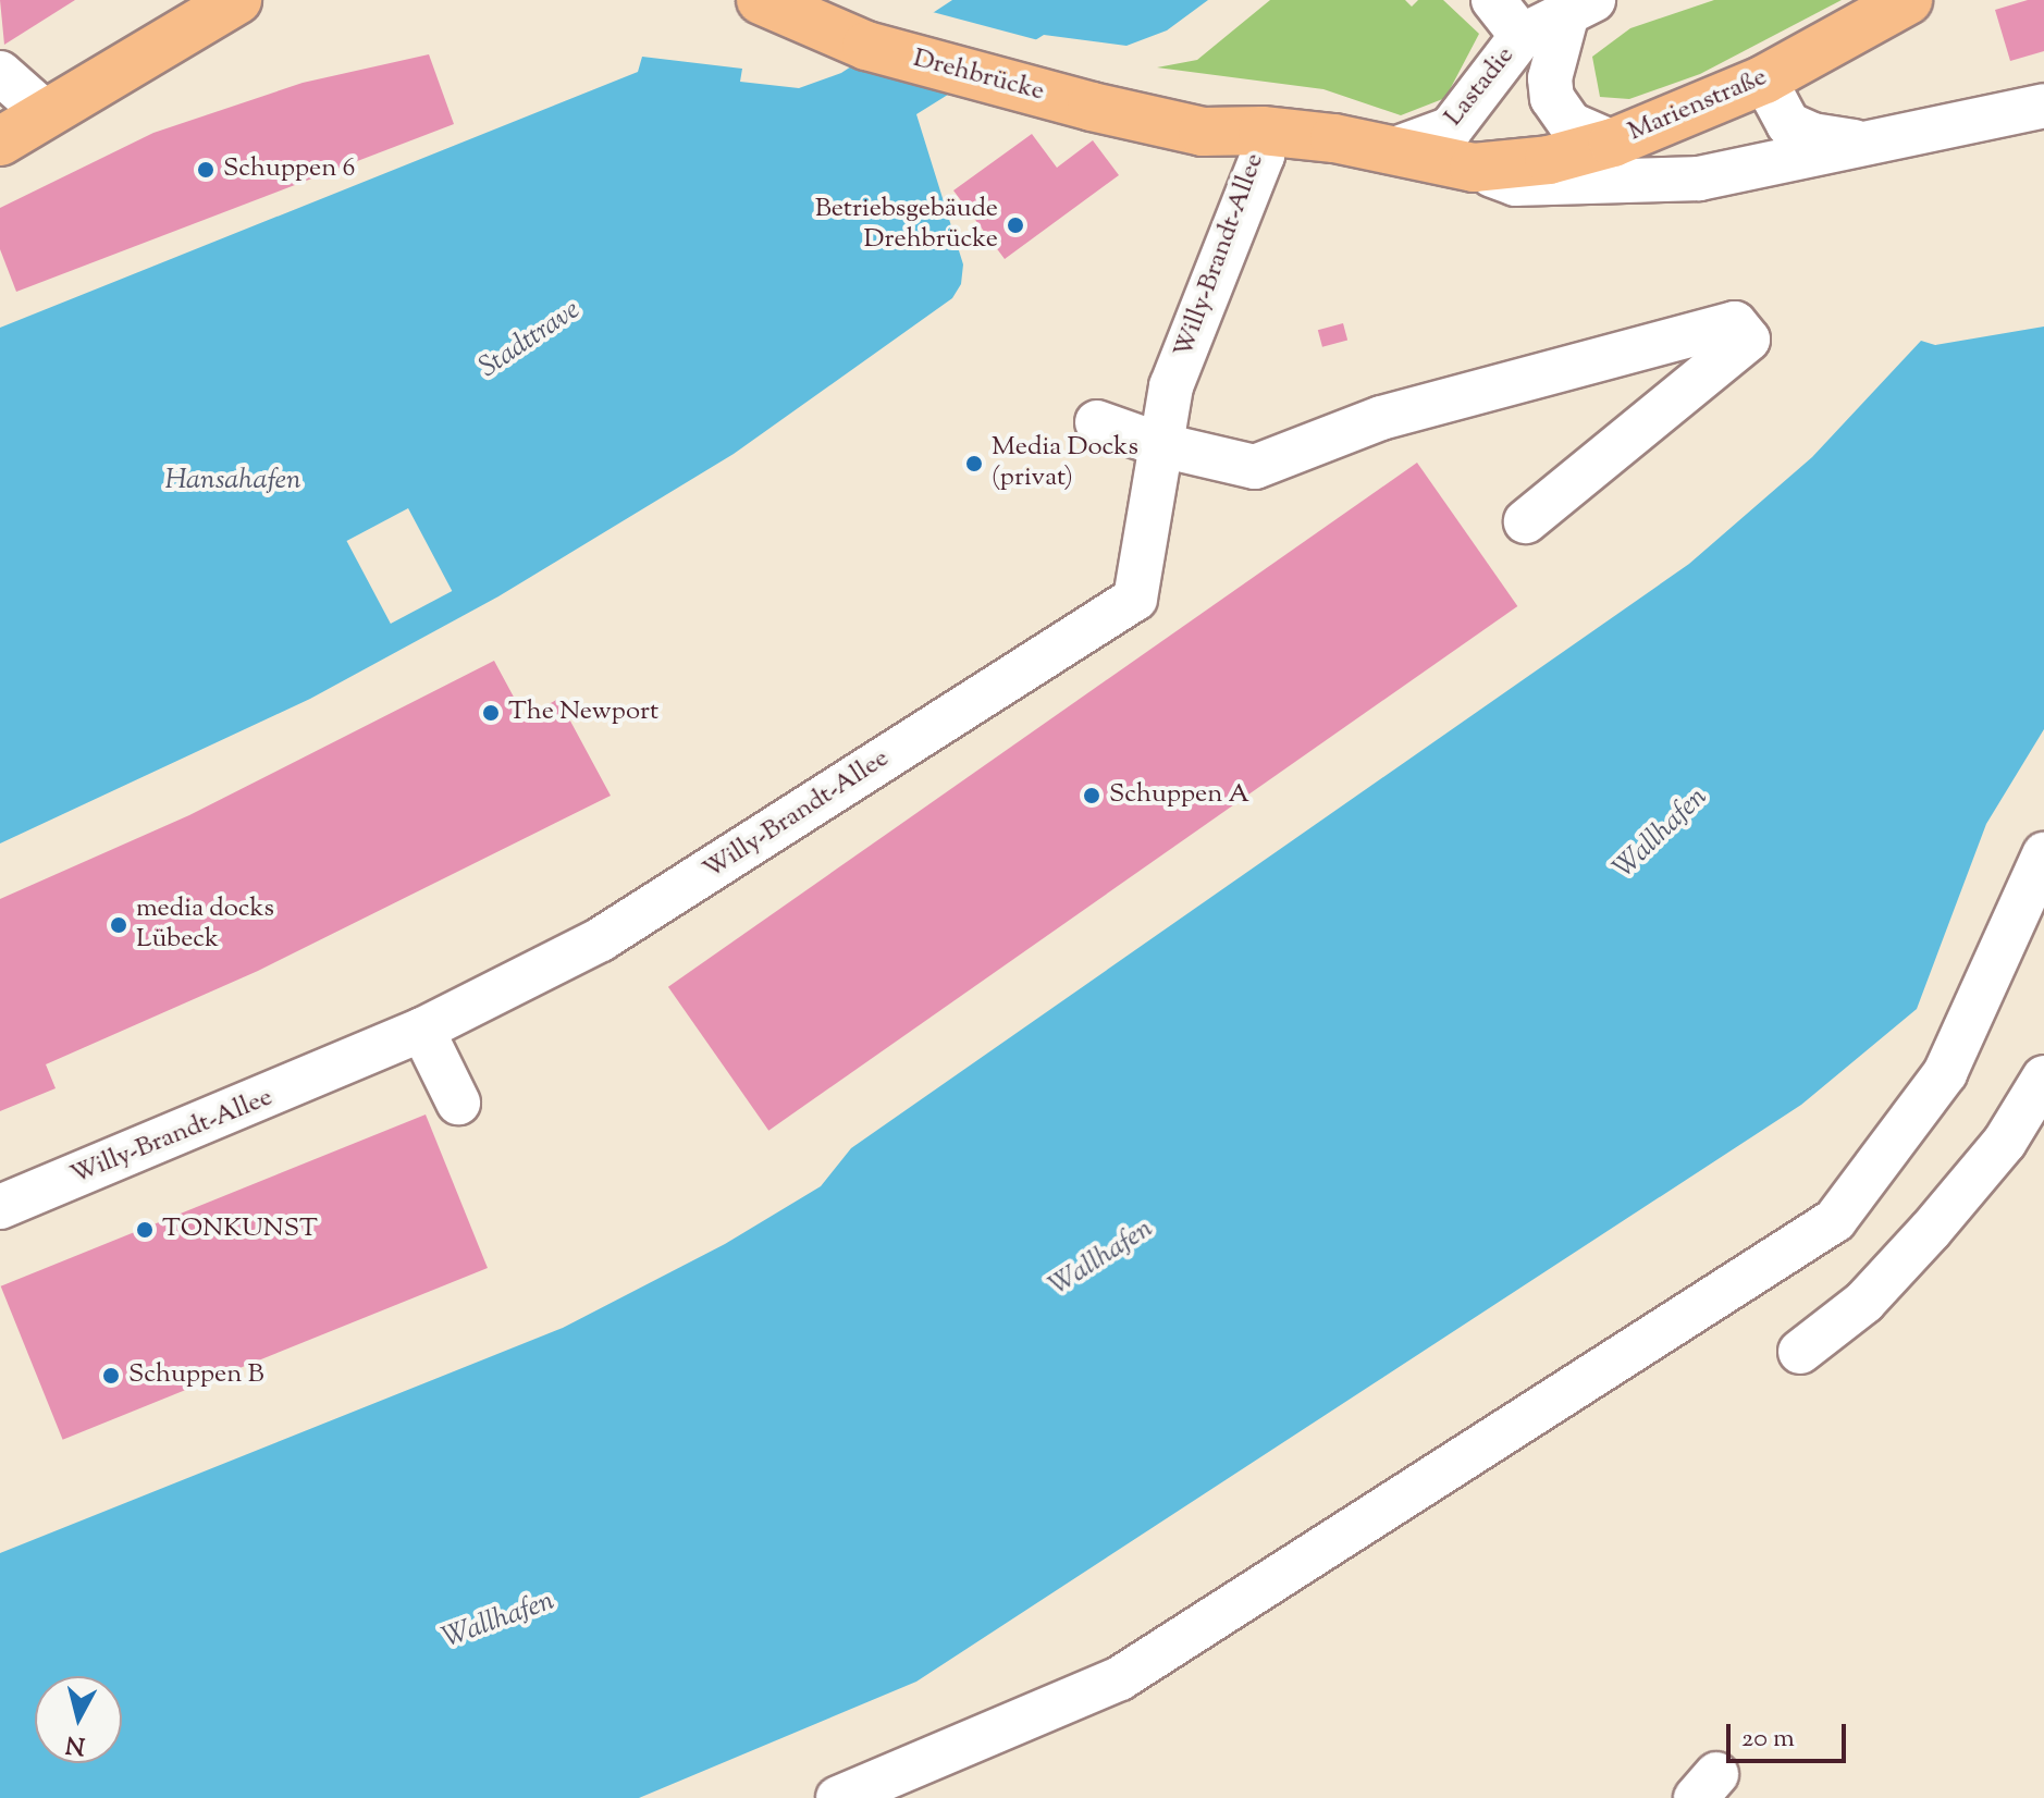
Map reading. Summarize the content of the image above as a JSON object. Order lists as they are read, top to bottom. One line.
{"streets":{"main road":["Drehbrücke","Marienstraße","Willy-Brandt-Allee"],"street":["Lastadie"]},"crossings":[["Drehbrücke","Willy-Brandt-Allee"],["Lastadie","Marienstraße"],["Lastadie","Willy-Brandt-Allee"],["Marienstraße","Willy-Brandt-Allee"]],"water":["Stadttrave","Hansahafen","Wallhafen"],"places":["Schuppen 6","Betriebsgebäude Drehbrücke","Media Docks (privat)","The Newport","Schuppen A","media docks Lübeck","TONKUNST","Schuppen B"],"scale_bar":"20 m","north":"bottom"}
